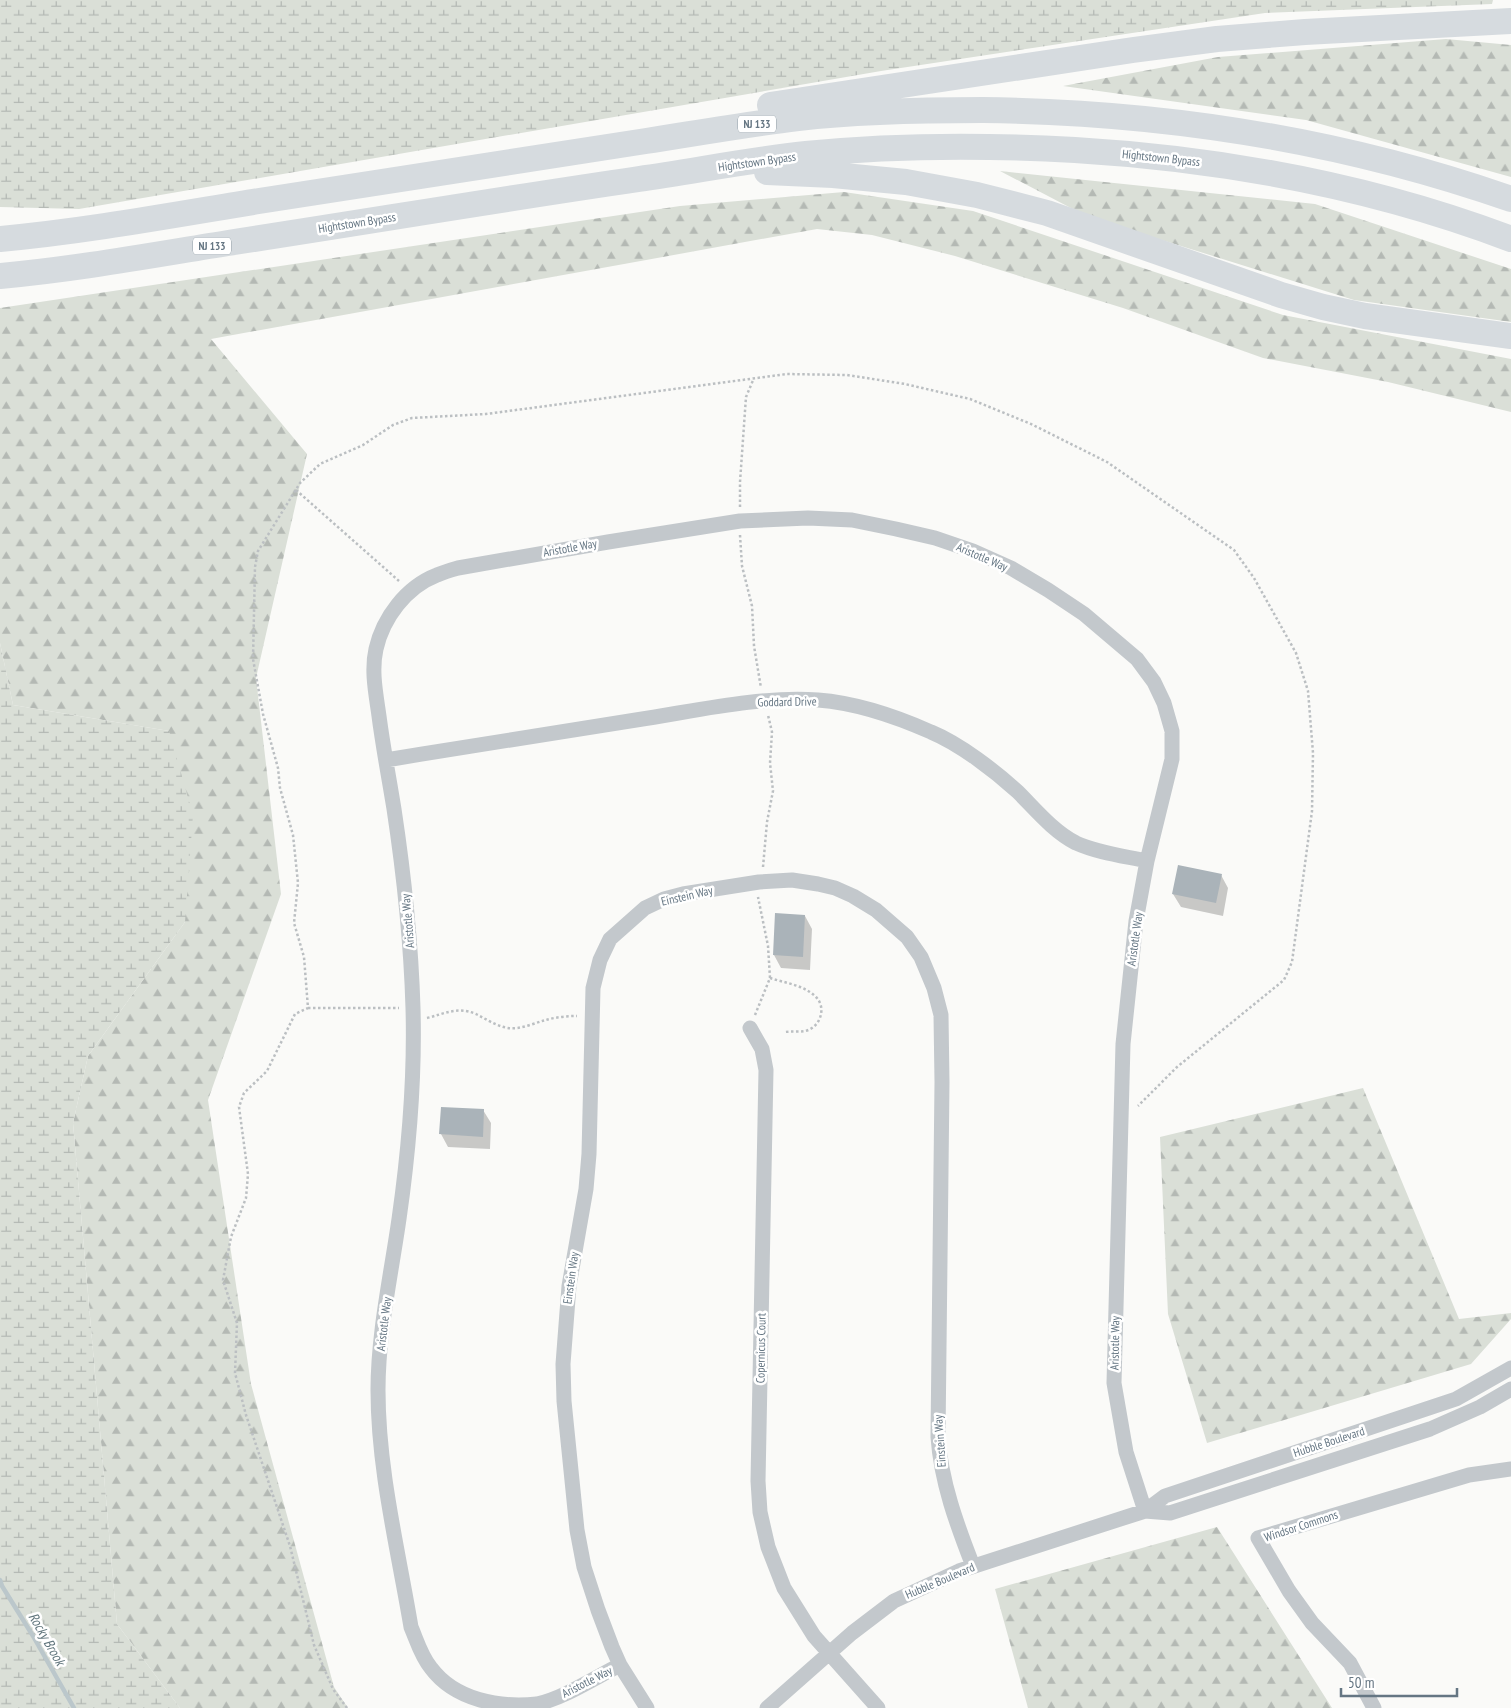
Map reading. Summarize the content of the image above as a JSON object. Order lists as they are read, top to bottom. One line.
{"streets":{"highway":["NJ 133","Hightstown Bypass"],"street":["Aristotle Way","Goddard Drive","Einstein Way","Copernicus Court","Hubble Boulevard","Windsor Commons"]},"crossings":[["Aristotle Way","Goddard Drive"],["Aristotle Way","Einstein Way"],["Aristotle Way","Hubble Boulevard"],["Einstein Way","Hubble Boulevard"],["Copernicus Court","Hubble Boulevard"]],"water":["Rocky Brook"],"scale_bar":"50 m"}
